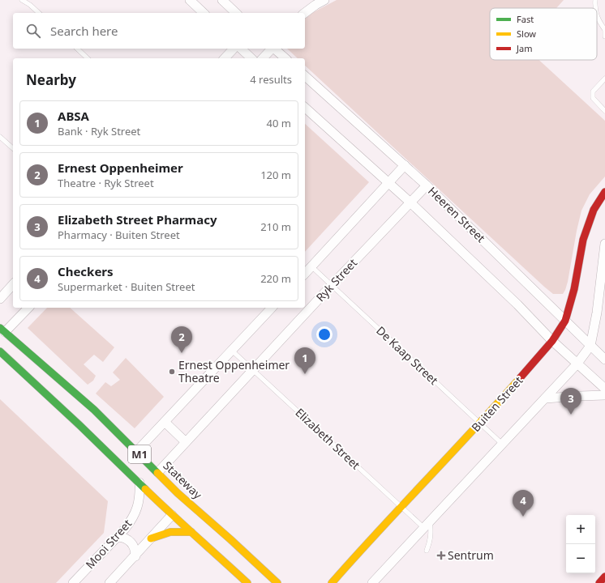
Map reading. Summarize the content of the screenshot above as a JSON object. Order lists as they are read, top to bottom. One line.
{"streets":{"main road":["Buiten Street","M1","Stateway"],"street":["Heeren Street","Ryk Street","Mooi Street"],"lane":["De Kaap Street","Elizabeth Street"]},"crossings":[["Heeren Street","Ryk Street"],["Heeren Street","Buiten Street"],["Ryk Street","De Kaap Street"],["Ryk Street","Elizabeth Street"],["Ryk Street","Stateway"],["De Kaap Street","Buiten Street"],["Buiten Street","Elizabeth Street"],["M1","Mooi Street"]],"places":{"other":["Ernest Oppenheimer Theatre"],"health":["Sentrum"]},"legend":["Fast","Slow","Jam"],"page":{"search":"Search here","heading":["Nearby","4 results"],"list":[{"mark":"1","name":"ABSA","note":"Bank · Ryk Street","value":"40 m"},{"mark":"2","name":"Ernest Oppenheimer","note":"Theatre · Ryk Street","value":"120 m"},{"mark":"3","name":"Elizabeth Street Pharmacy","note":"Pharmacy · Buiten Street","value":"210 m"},{"mark":"4","name":"Checkers","note":"Supermarket · Buiten Street","value":"220 m"}],"pins":["2","1","3","4"],"map_buttons":["+","−"]}}
